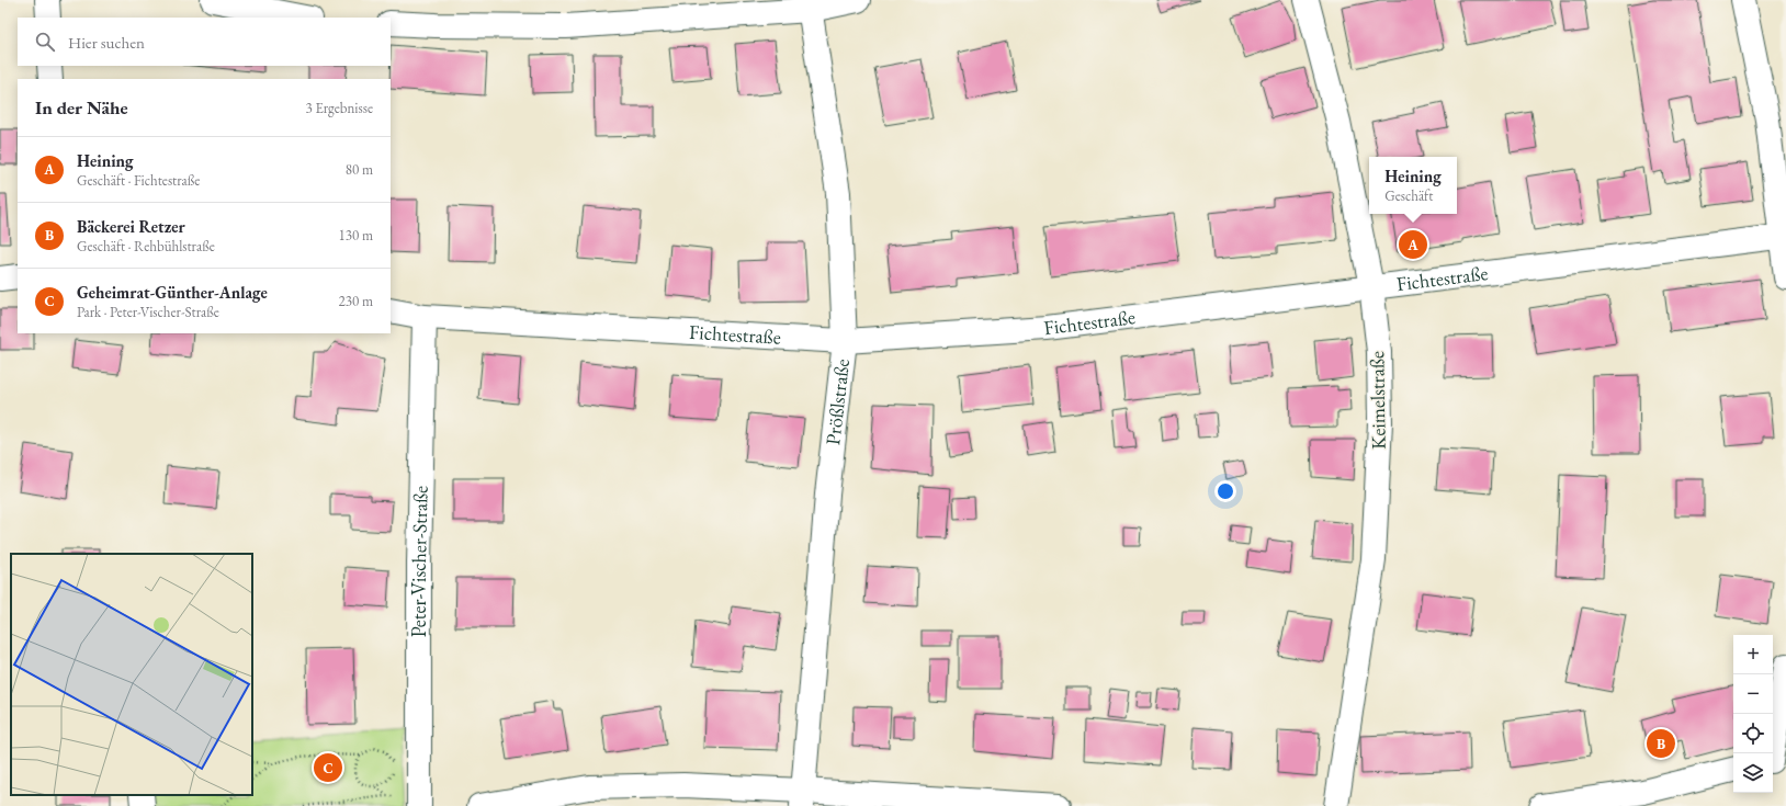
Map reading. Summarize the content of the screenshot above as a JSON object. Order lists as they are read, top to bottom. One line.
{"streets":{"street":["Fichtestraße","Keimelstraße","Prößlstraße","Peter-Vischer-Straße"]},"crossings":[["Fichtestraße","Keimelstraße"],["Fichtestraße","Prößlstraße"],["Fichtestraße","Peter-Vischer-Straße"]],"page":{"search":"Hier suchen","heading":["In der Nähe","3 Ergebnisse"],"list":[{"mark":"A","name":"Heining","note":"Geschäft · Fichtestraße","value":"80 m"},{"mark":"B","name":"Bäckerei Retzer","note":"Geschäft · Rehbühlstraße","value":"130 m"},{"mark":"C","name":"Geheimrat-Günther-Anlage","note":"Park · Peter-Vischer-Straße","value":"230 m"}],"popup":["Heining","Geschäft"],"pins":["A","B","C"],"map_buttons":["+","−"]}}
